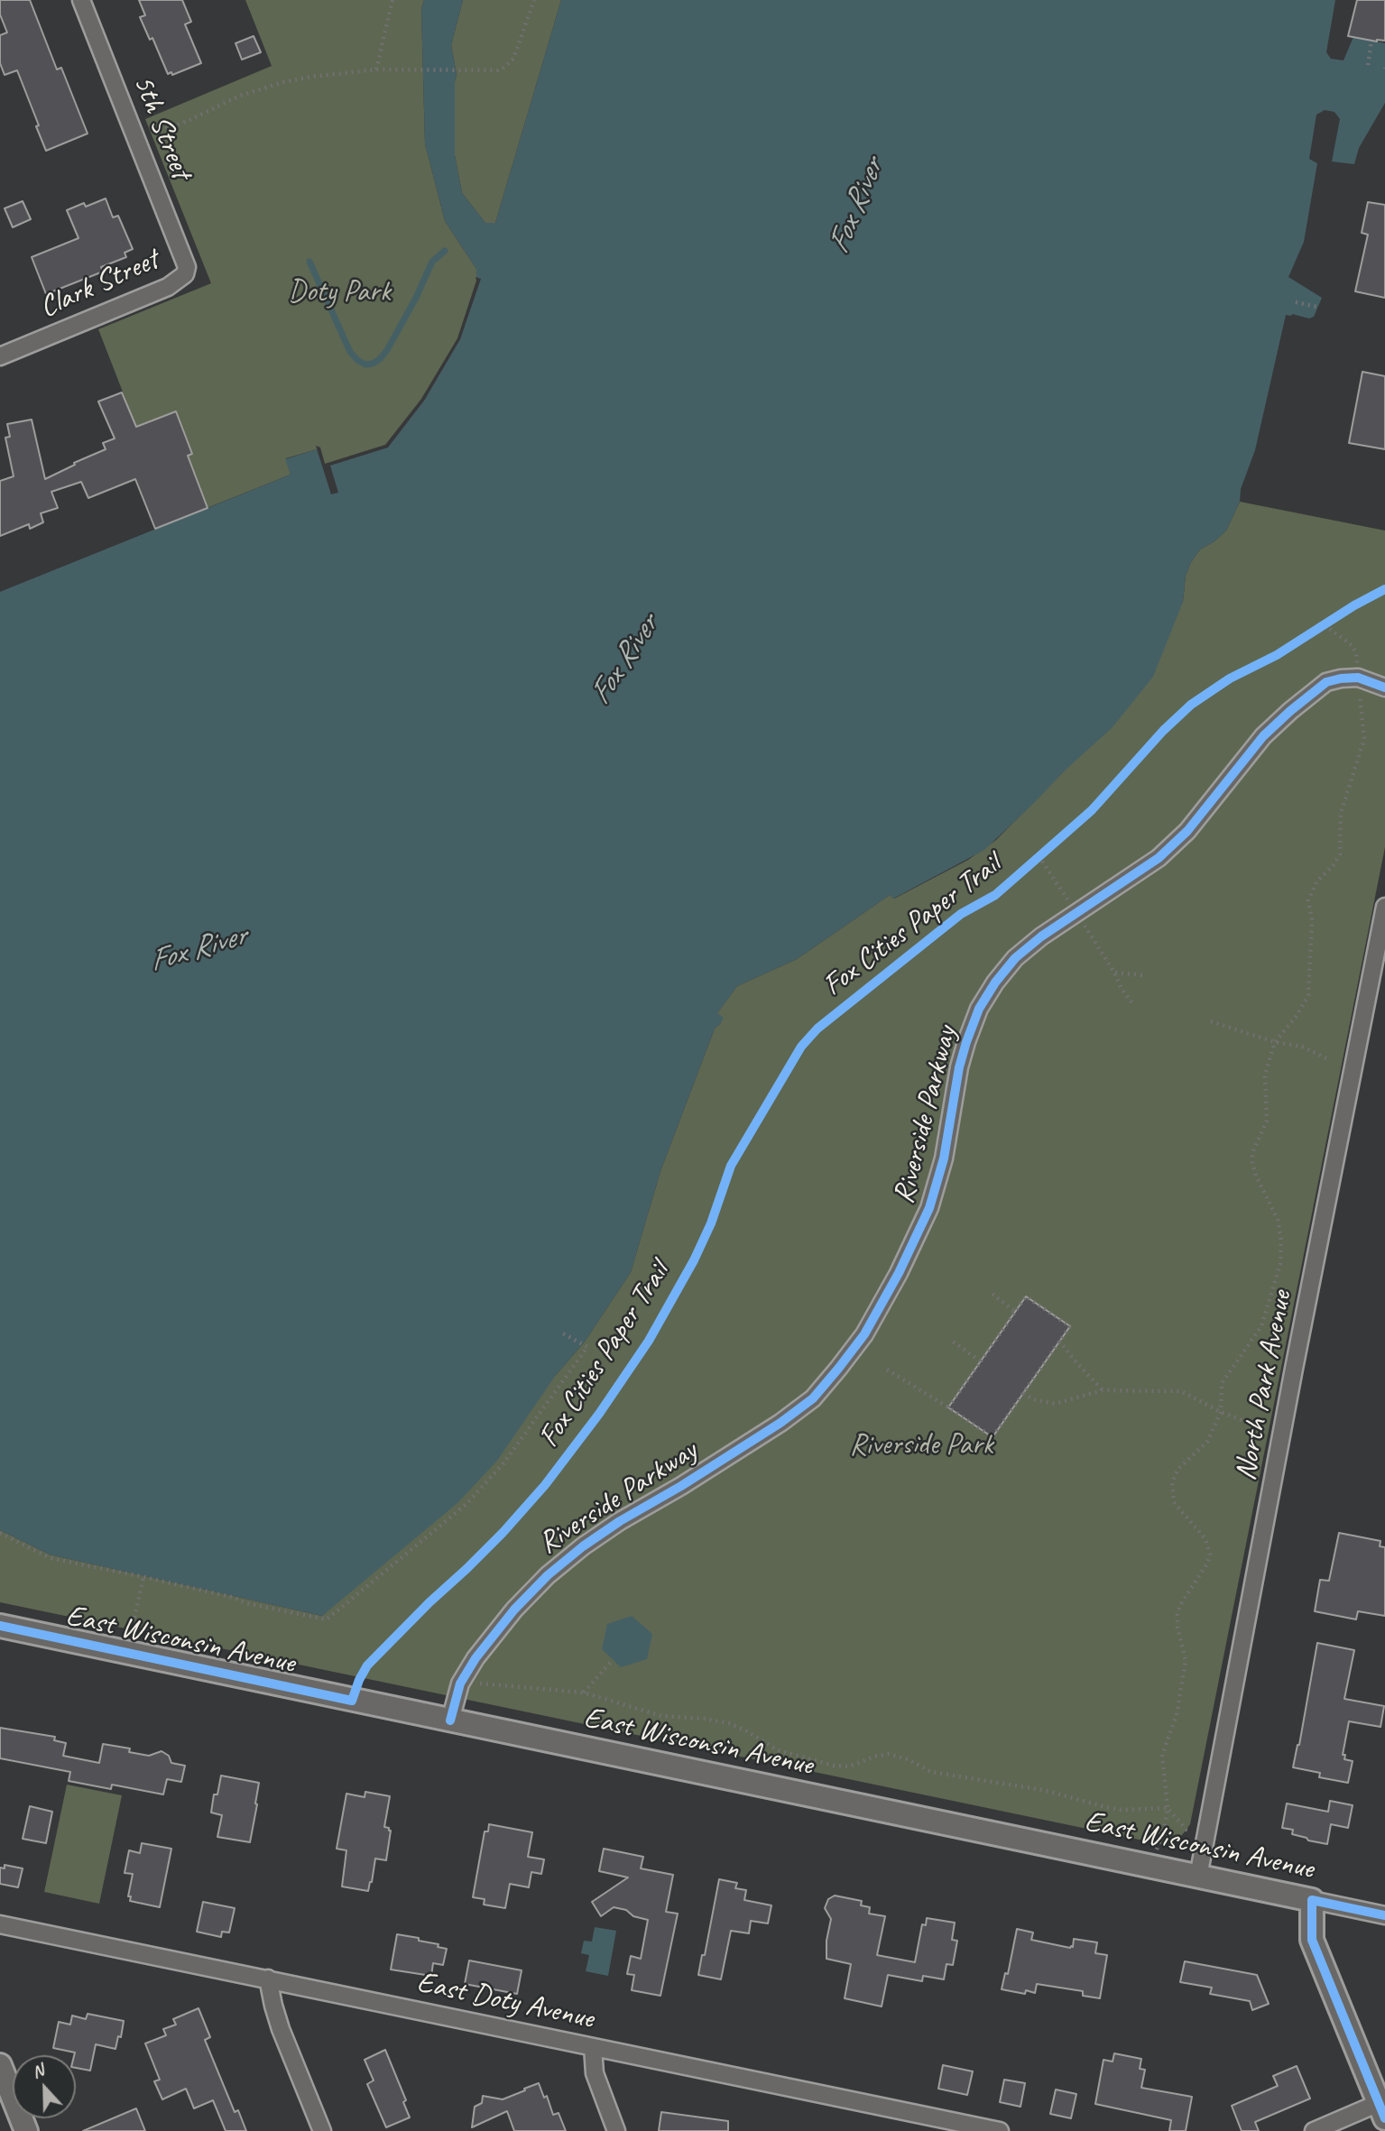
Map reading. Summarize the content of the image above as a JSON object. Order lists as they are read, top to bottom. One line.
{"streets":{"main road":["East Wisconsin Avenue"],"street":["5th Street","Clark Street","Riverside Parkway","North Park Avenue","East Doty Avenue"],"cycle path":["Fox Cities Paper Trail"]},"crossings":[["5th Street","Clark Street"],["Riverside Parkway","East Wisconsin Avenue"],["North Park Avenue","East Wisconsin Avenue"]],"water":["Fox River"],"parks":["Doty Park","Riverside Park"],"north":"top"}
